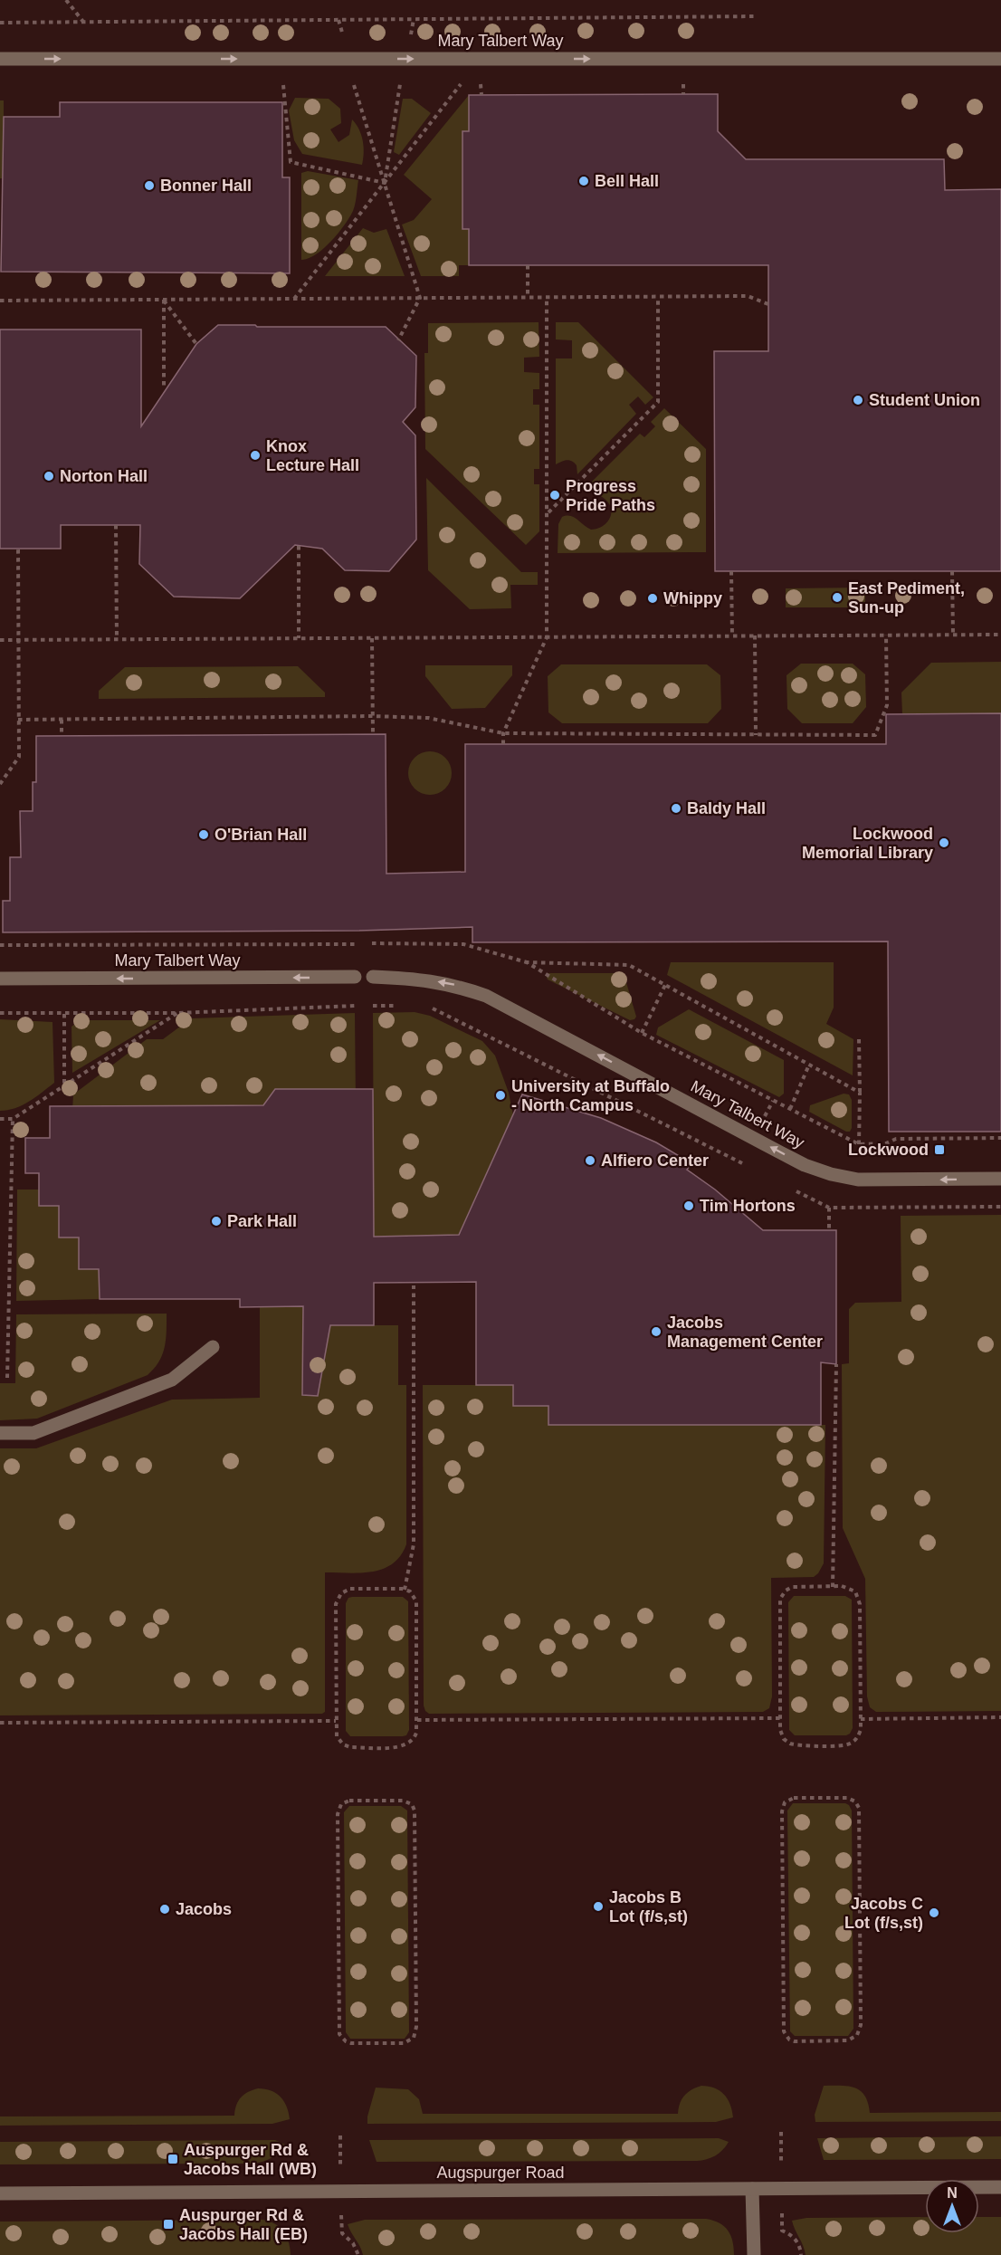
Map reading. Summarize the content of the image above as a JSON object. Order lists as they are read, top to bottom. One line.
{"streets":{"street":["Mary Talbert Way","Augspurger Road"]},"places":{"other":["Bell Hall","Bonner Hall","Student Union","Knox Lecture Hall","Norton Hall","Progress Pride Paths","East Pediment, Sun-up","Whippy","Baldy Hall","O'Brian Hall","Lockwood Memorial Library","University at Buffalo - North Campus","Alfiero Center","Tim Hortons","Park Hall","Jacobs Management Center","Jacobs B Lot (f/s,st)","Jacobs","Jacobs C Lot (f/s,st)"],"transit":["Lockwood","Auspurger Rd & Jacobs Hall (WB)","Auspurger Rd & Jacobs Hall (EB)"]},"north":"top"}
